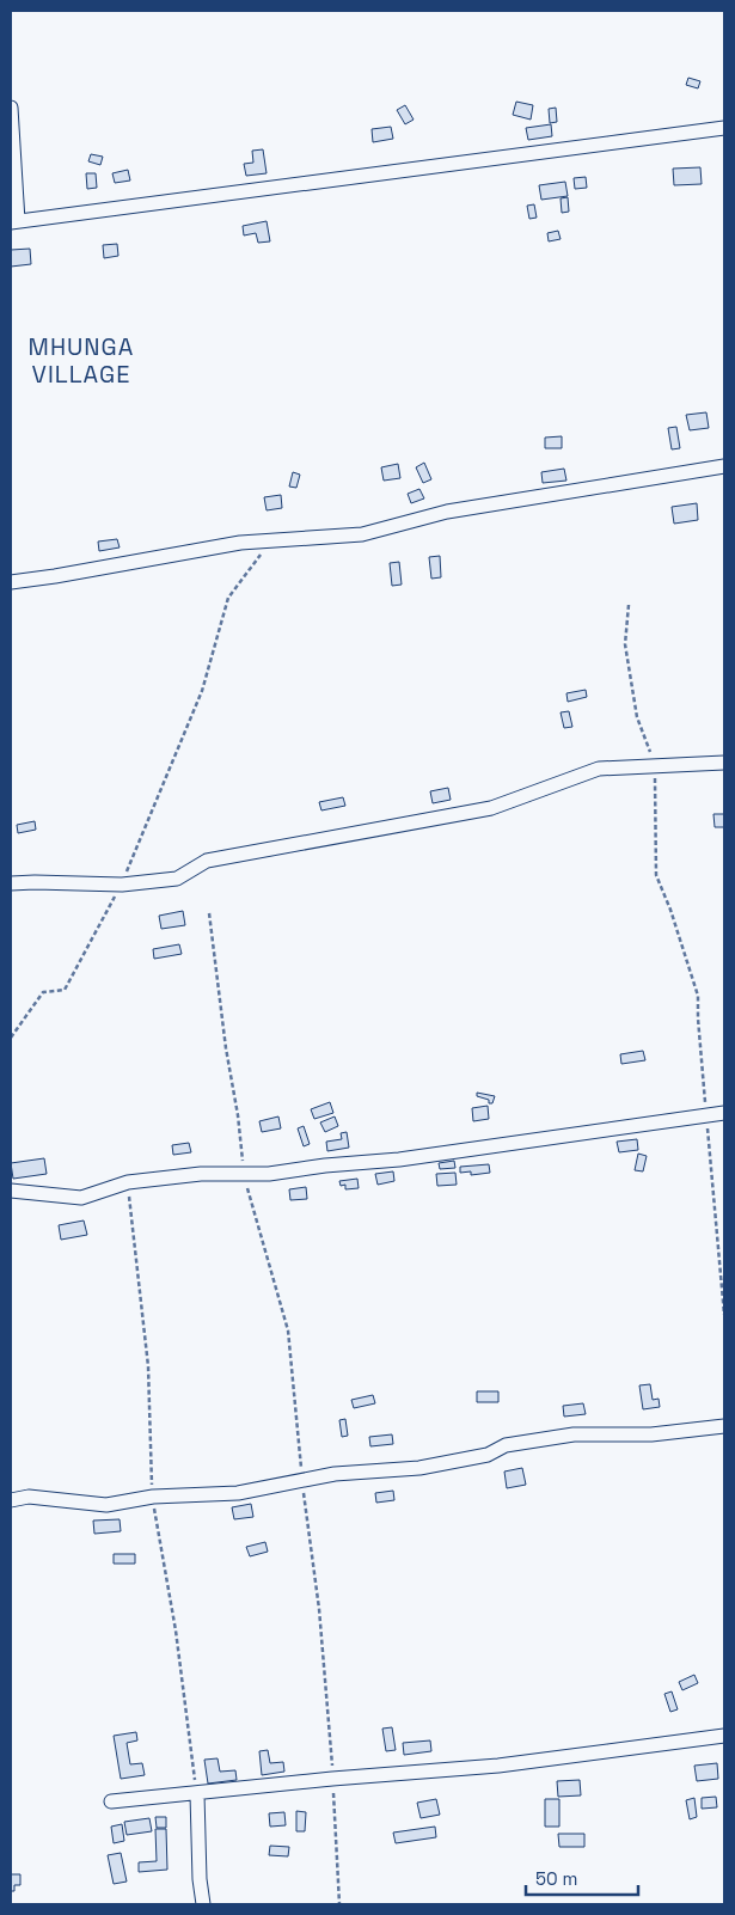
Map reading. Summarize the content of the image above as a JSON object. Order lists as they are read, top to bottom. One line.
{"districts":["MHUNGA VILLAGE"],"scale_bar":"50 m"}
